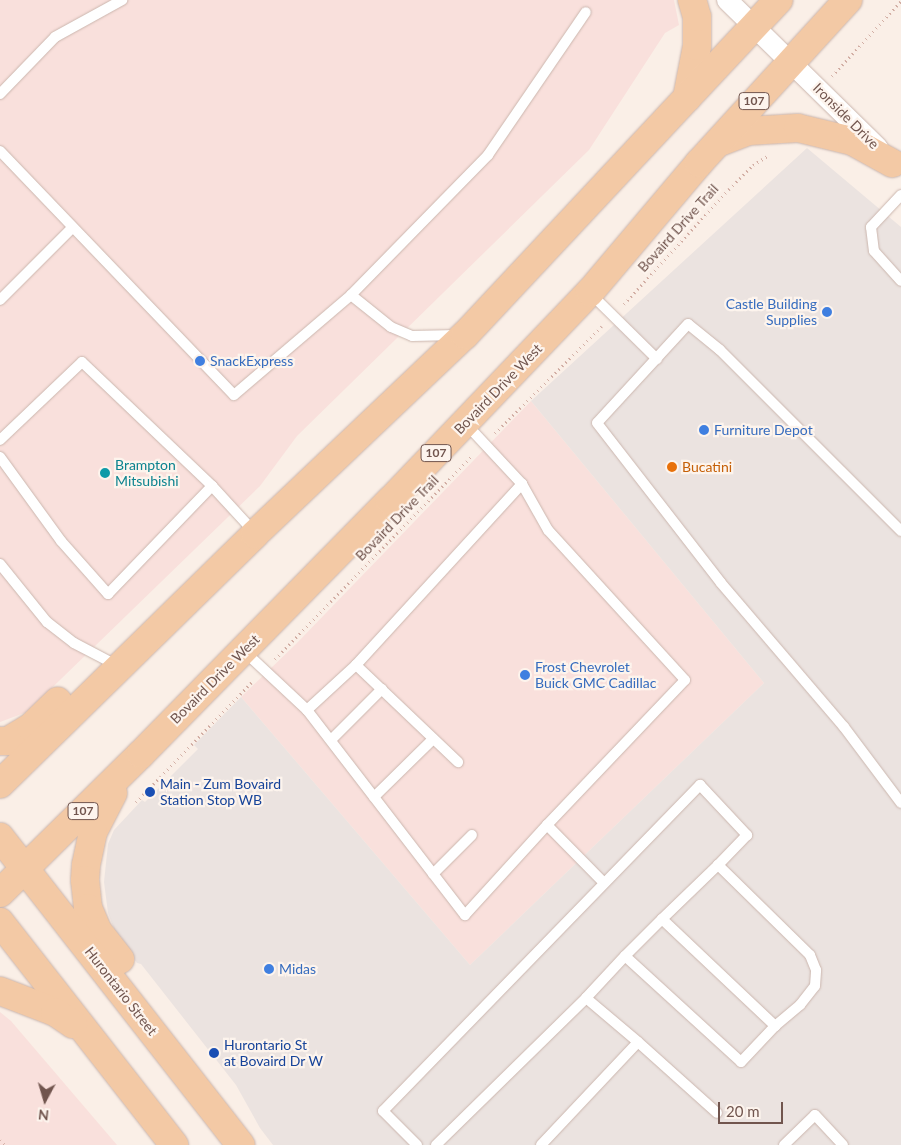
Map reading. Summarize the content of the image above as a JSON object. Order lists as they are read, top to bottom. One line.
{"streets":{"main road":["107","Bovaird Drive West","Hurontario Street"],"street":["Ironside Drive"],"path":["Bovaird Drive Trail"]},"crossings":[["107","Bovaird Drive West"],["107","Hurontario Street"],["Ironside Drive","Bovaird Drive West"],["Bovaird Drive West","Hurontario Street"]],"places":["Castle Building Supplies","SnackExpress","Furniture Depot","Bucatini","Brampton Mitsubishi","Frost Chevrolet Buick GMC Cadillac","Main - Zum Bovaird Station Stop WB","Midas","Hurontario St at Bovaird Dr W"],"scale_bar":"20 m","north":"bottom"}
